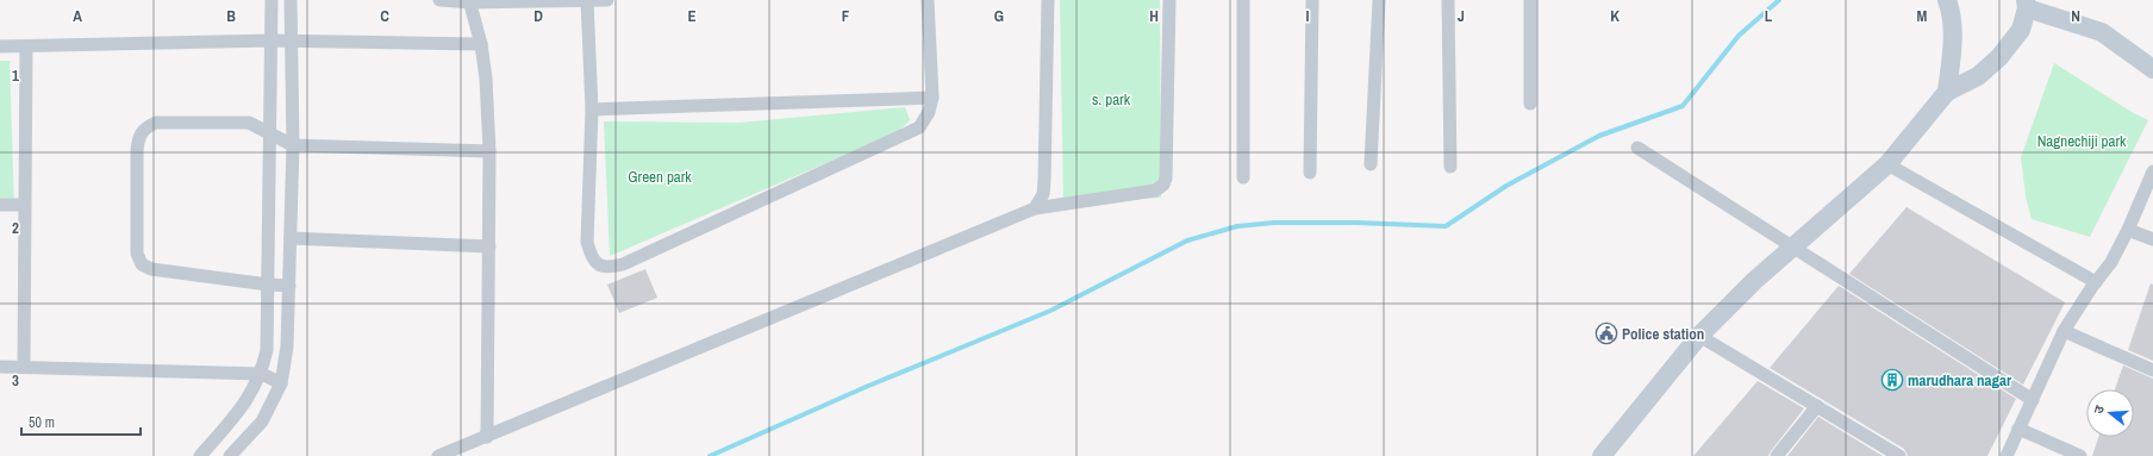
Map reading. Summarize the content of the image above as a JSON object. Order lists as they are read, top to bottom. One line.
{"parks":["s. park","Nagnechiji park","Green park"],"places":{"public building":["Police station"],"building":["marudhara nagar"]},"scale_bar":"50 m","north":"left","grid":{"columns":["A","B","C","D","E","F","G","H","I","J","K","L","M","N"],"rows":["1","2","3"]}}
